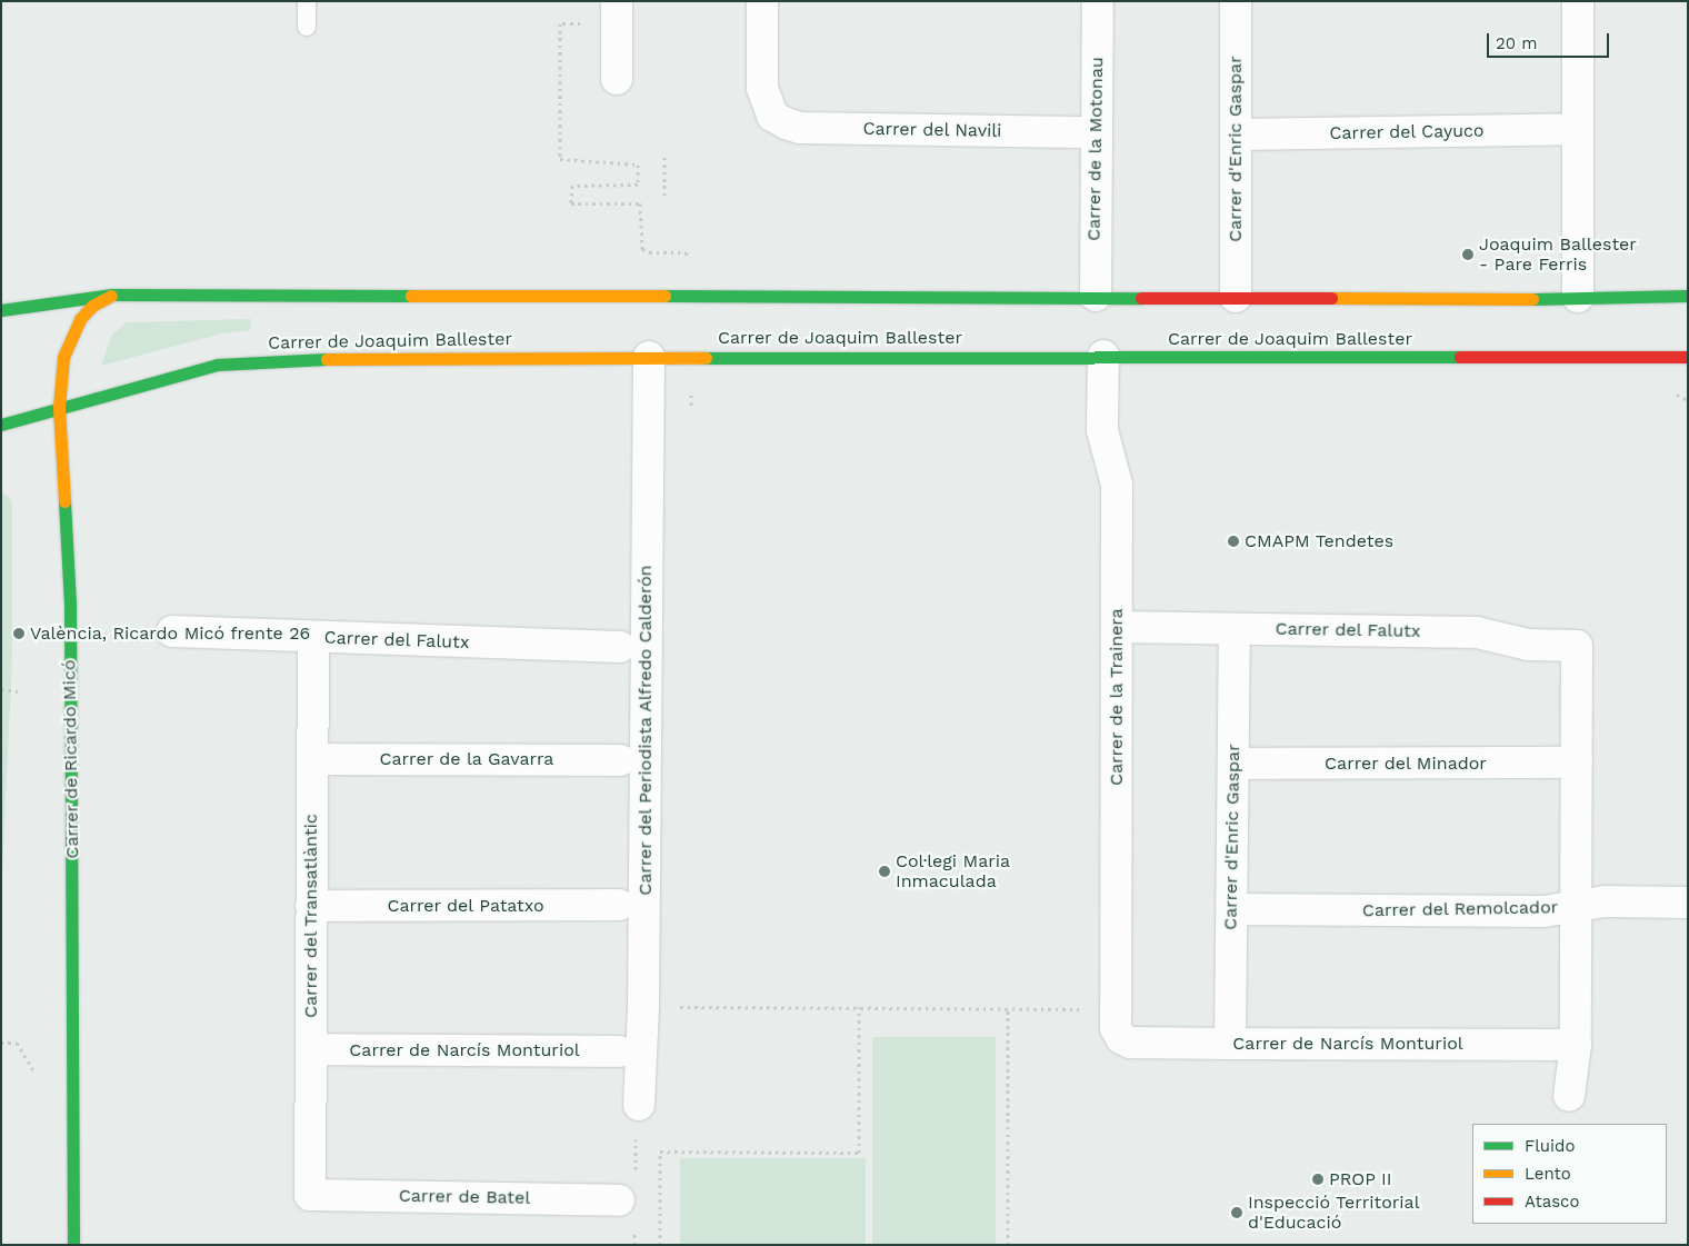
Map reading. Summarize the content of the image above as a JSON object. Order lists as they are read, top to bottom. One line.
{"streets":{"street":["Carrer del Navili","Carrer del Cayuco","Carrer de la Motonau","Carrer d'Enric Gaspar","Carrer de Joaquim Ballester","Carrer del Falutx","Carrer de la Trainera","Carrer del Periodista Alfredo Calderón","Carrer de Ricardo Micó","Carrer de la Gavarra","Carrer del Minador","Carrer del Patatxo","Carrer del Remolcador","Carrer del Transatlàntic","Carrer de Narcís Monturiol","Carrer de Batel"]},"crossings":[["Carrer del Navili","Carrer de la Motonau"],["Carrer del Cayuco","Carrer d'Enric Gaspar"],["Carrer d'Enric Gaspar","Carrer del Falutx"],["Carrer d'Enric Gaspar","Carrer del Minador"],["Carrer d'Enric Gaspar","Carrer del Remolcador"],["Carrer d'Enric Gaspar","Carrer de Narcís Monturiol"],["Carrer de Joaquim Ballester","Carrer de la Trainera"],["Carrer de Joaquim Ballester","Carrer del Periodista Alfredo Calderón"],["Carrer de Joaquim Ballester","Carrer de Ricardo Micó"],["Carrer del Falutx","Carrer de la Trainera"],["Carrer del Falutx","Carrer del Minador"],["Carrer del Falutx","Carrer del Transatlàntic"],["Carrer de la Trainera","Carrer de Narcís Monturiol"],["Carrer de la Gavarra","Carrer del Transatlàntic"],["Carrer del Patatxo","Carrer del Transatlàntic"],["Carrer del Transatlàntic","Carrer de Narcís Monturiol"],["Carrer del Transatlàntic","Carrer de Batel"]],"places":["Joaquim Ballester - Pare Ferris","CMAPM Tendetes","València, Ricardo Micó frente 26","Col·legi Maria Inmaculada","PROP II","Inspecció Territorial d'Educació"],"legend":["Fluido","Lento","Atasco"],"scale_bar":"20 m"}
